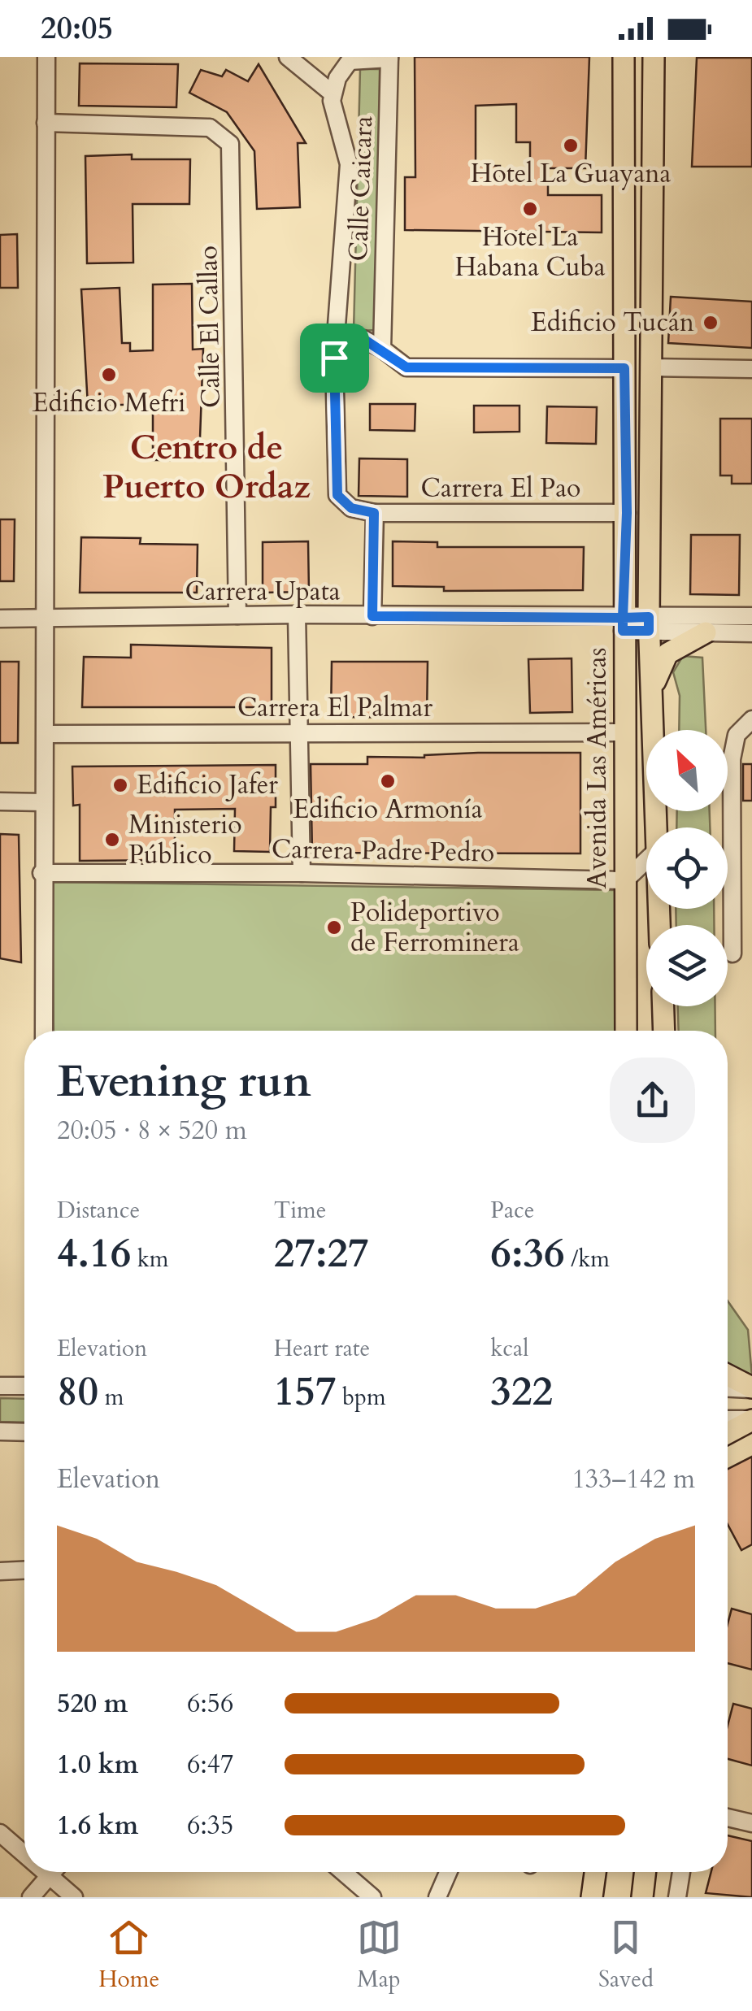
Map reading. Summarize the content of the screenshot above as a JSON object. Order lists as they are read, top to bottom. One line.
{"streets":{"main road":["Avenida Las Américas"],"street":["Calle Caicara","Calle El Callao","Carrera El Pao","Carrera Upata","Carrera El Palmar","Carrera Padre Pedro"]},"crossings":[["Calle Caicara","Carrera El Pao"],["Calle El Callao","Carrera Upata"],["Carrera El Pao","Avenida Las Américas"],["Carrera Upata","Avenida Las Américas"],["Carrera El Palmar","Avenida Las Américas"],["Avenida Las Américas","Carrera Padre Pedro"]],"districts":["Centro de Puerto Ordaz"],"places":["Hotel La Guayana","Hotel La Habana Cuba","Edificio Tucán","Edificio Mefri","Edificio Armonía","Edificio Jafer","Ministerio Público","Polideportivo de Ferrominera"],"north":"top left","page":{"status":"20:05","heading":["Evening run","20:05 · 8 × 520 m"],"stats":[["Distance","4.16 km"],["Time","27:27"],["Pace","6:36 /km"],["Elevation","80 m"],["Heart rate","157 bpm"],["kcal","322"]],"chart":["Elevation","133–142 m"],"list":[{"name":"520 m","note":"6:56"},{"name":"1.0 km","note":"6:47"},{"name":"1.6 km","note":"6:35"}],"tabs":["Home","Map","Saved"]}}
